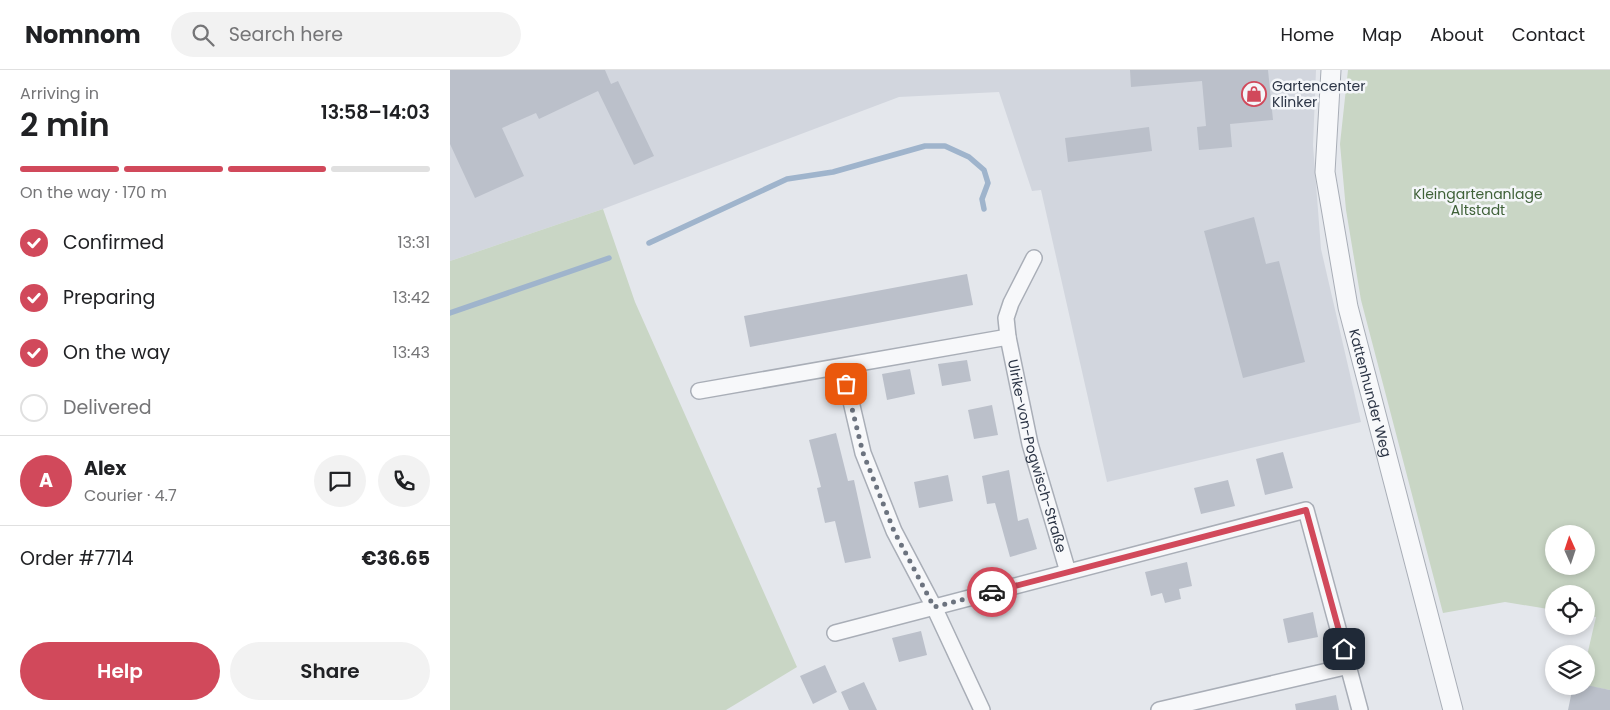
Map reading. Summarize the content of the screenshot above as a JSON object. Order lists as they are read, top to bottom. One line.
{"streets":{"street":["Kattenhunder Weg","Ulrike-von-Pogwisch-Straße"]},"parks":["Kleingartenanlage Altstadt"],"places":{"shop":["Gartencenter Klinker"]},"north":"top","page":{"header":"Nomnom","search":"Search here","nav":["Home","Map","About","Contact"],"heading":["2 min","Arriving in","13:58–14:03"],"panel":["Alex","Courier · 4.7","Order #7714","€36.65"],"bar":"On the way · 170 m","list":[["Confirmed","13:31"],["Preparing","13:42"],["On the way","13:43"],"Delivered"],"round":"A","buttons":["Help","Share"]}}
